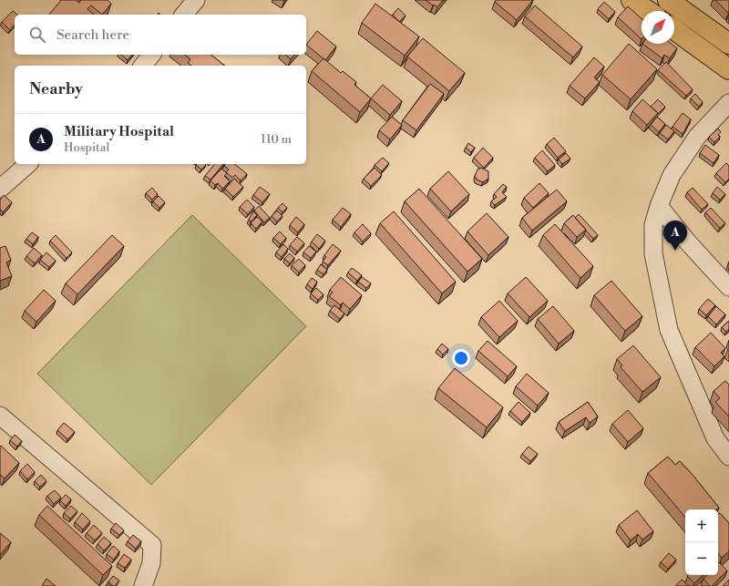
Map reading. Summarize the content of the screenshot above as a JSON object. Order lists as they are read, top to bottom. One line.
{"north":"top right","page":{"search":"Search here","heading":"Nearby","list":[{"mark":"A","name":"Military Hospital","note":"Hospital","value":"110 m"}],"pins":"A","map_buttons":["+","−"]}}
